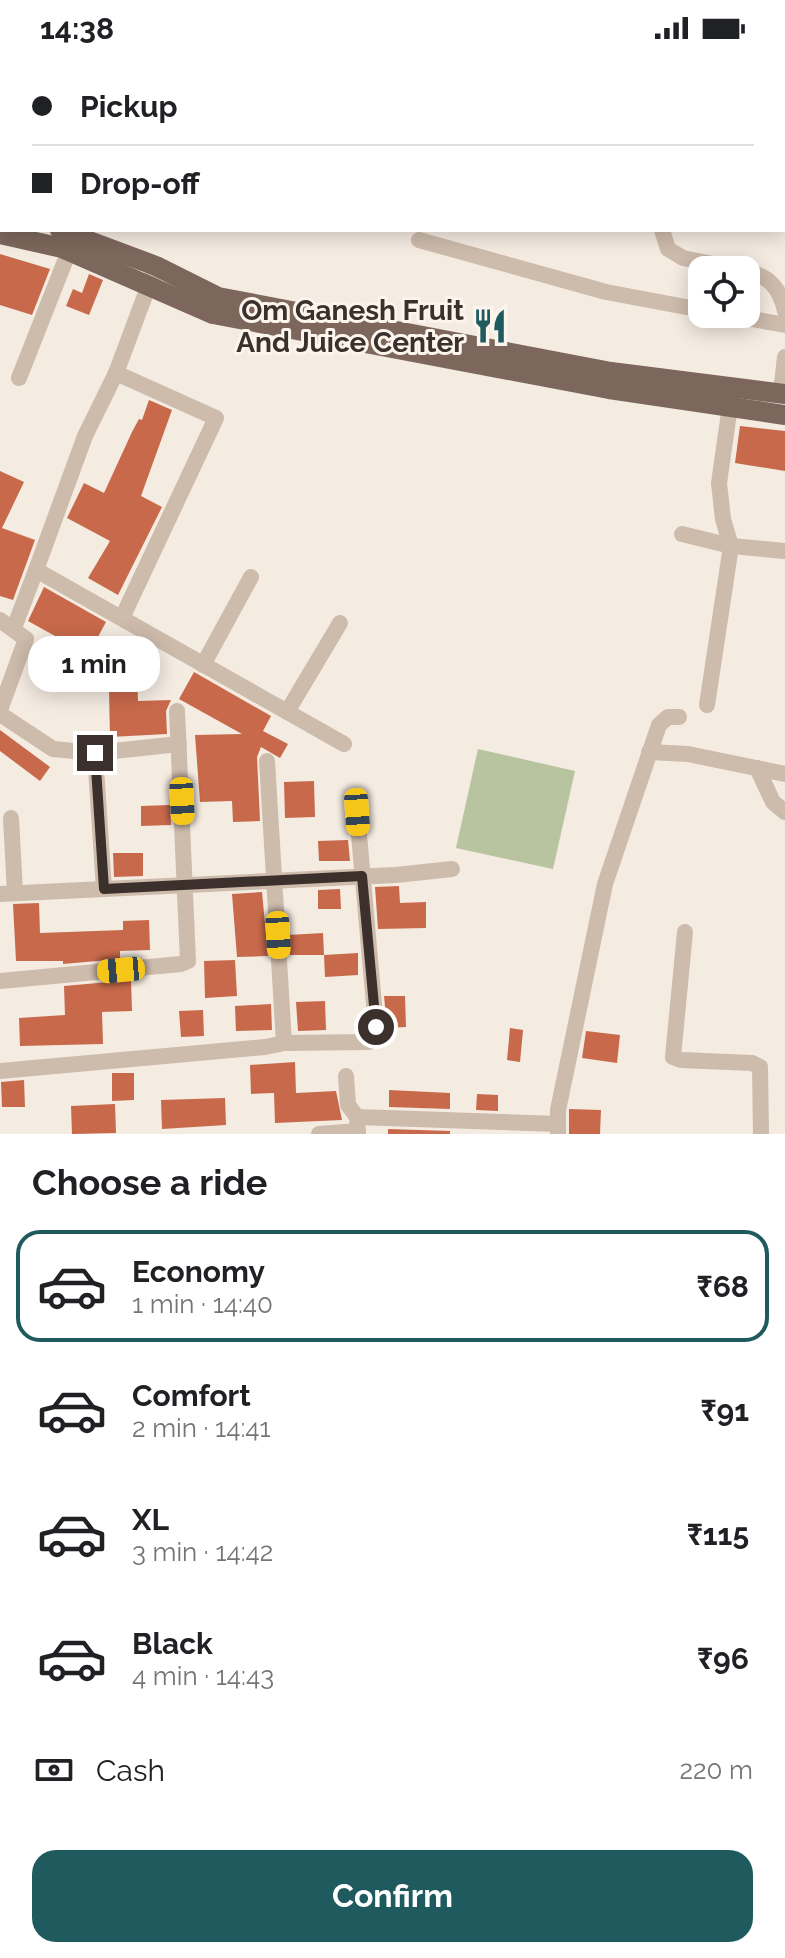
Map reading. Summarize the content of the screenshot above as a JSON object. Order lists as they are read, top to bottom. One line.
{"places":{"restaurant":["Om Ganesh Fruit And Juice Center"]},"page":{"status":"14:38","banner":["Pickup","Drop-off"],"bubble":"1 min","heading":"Choose a ride","list":[{"name":"Economy","note":"1 min · 14:40","value":"₹68"},{"name":"Comfort","note":"2 min · 14:41","value":"₹91"},{"name":"XL","note":"3 min · 14:42","value":"₹115"},{"name":"Black","note":"4 min · 14:43","value":"₹96"}],"pay":["Cash","220 m"],"buttons":"Confirm"}}
